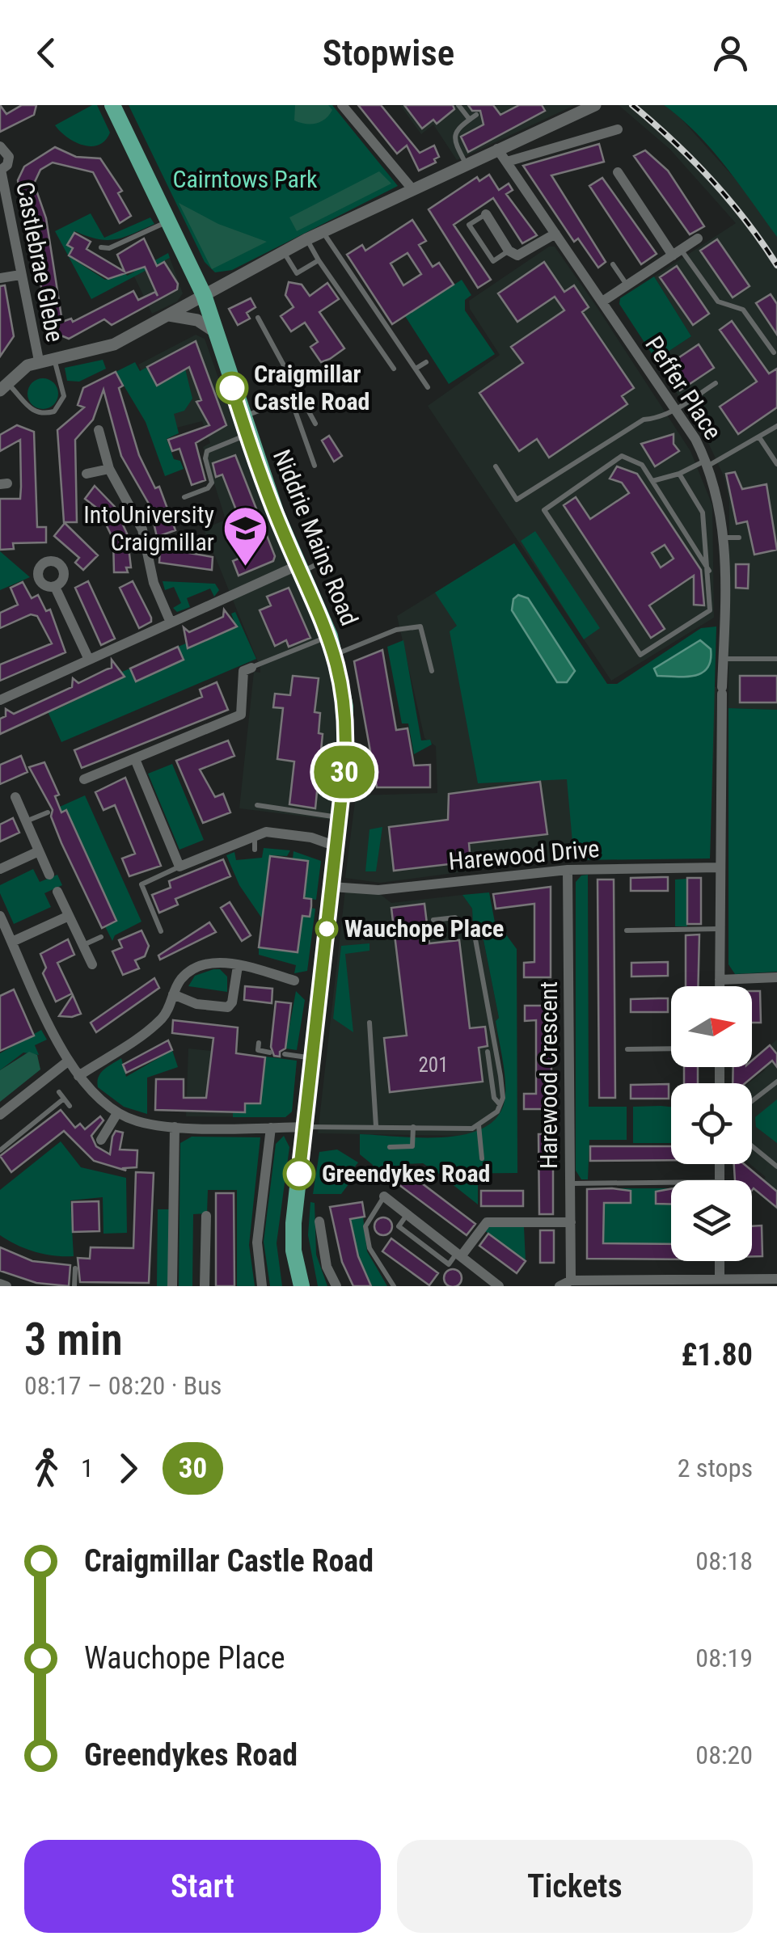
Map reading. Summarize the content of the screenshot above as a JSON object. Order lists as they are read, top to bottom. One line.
{"streets":{"main road":["Niddrie Mains Road"],"street":["Castlebrae Glebe","Peffer Place","Harewood Drive","Harewood Crescent"]},"crossings":[["Peffer Place","Harewood Drive"],["Niddrie Mains Road","Harewood Drive"],["Harewood Drive","Harewood Crescent"]],"parks":["Cairntows Park"],"places":{"other":["Craigmillar Castle Road","Wauchope Place","Greendykes Road"],"school or university":["IntoUniversity Craigmillar"]},"lines":["bus line 30"],"house_numbers":["201"],"north":"right","page":{"header":"Stopwise","on_map":"30","heading":["3 min","08:17 – 08:20 · Bus","£1.80"],"legs":["1","30","2 stops"],"list":[{"name":"Craigmillar Castle Road","value":"08:18"},{"name":"Wauchope Place","value":"08:19"},{"name":"Greendykes Road","value":"08:20"}],"buttons":["Start","Tickets"]}}
